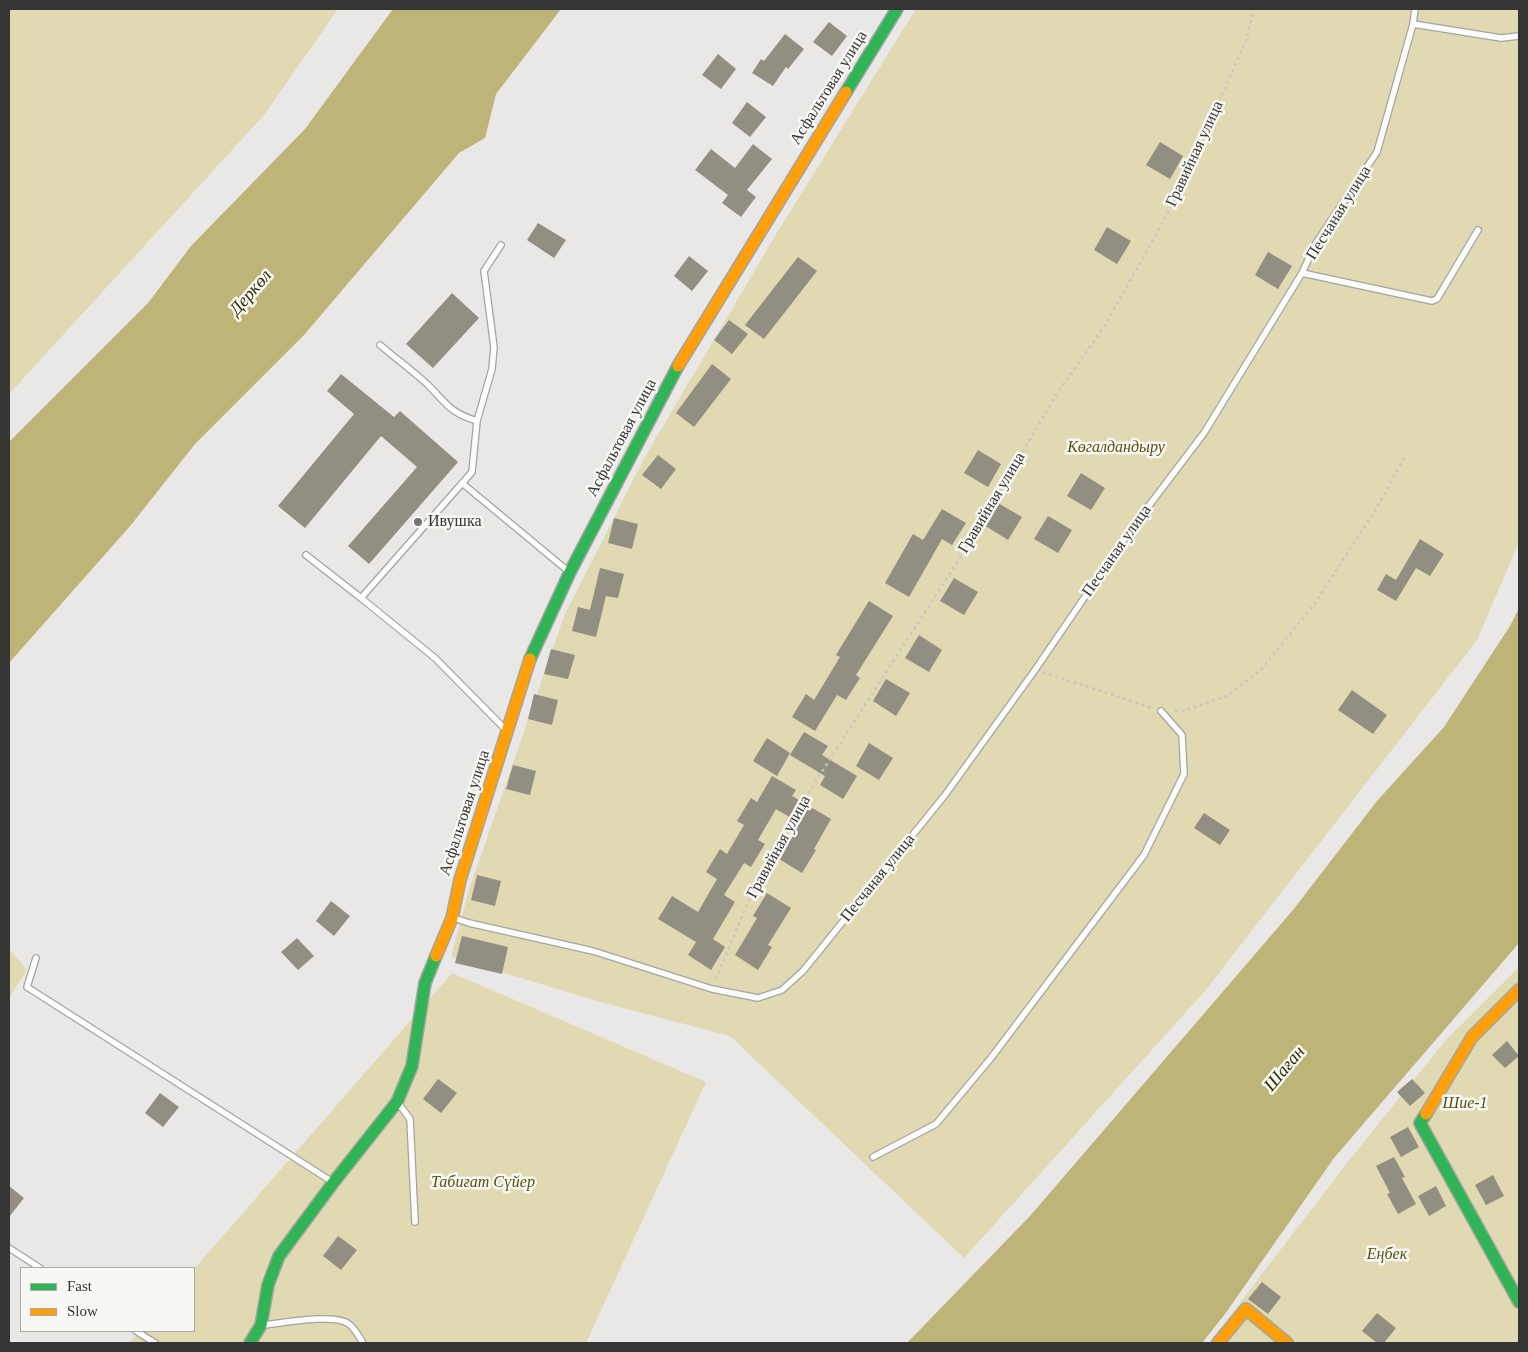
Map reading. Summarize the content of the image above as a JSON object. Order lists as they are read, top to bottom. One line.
{"streets":{"street":["Асфальтовая улица"],"lane":["Песчаная улица"],"path":["Гравийная улица"]},"crossings":[["Асфальтовая улица","Песчаная улица"],["Гравийная улица","Песчаная улица"]],"water":["Деркөл","Шаған"],"parks":["Көгалдандыру","Шие-1","Табиғат Сүйер","Еңбек"],"places":["Ивушка"],"legend":["Fast","Slow"]}
